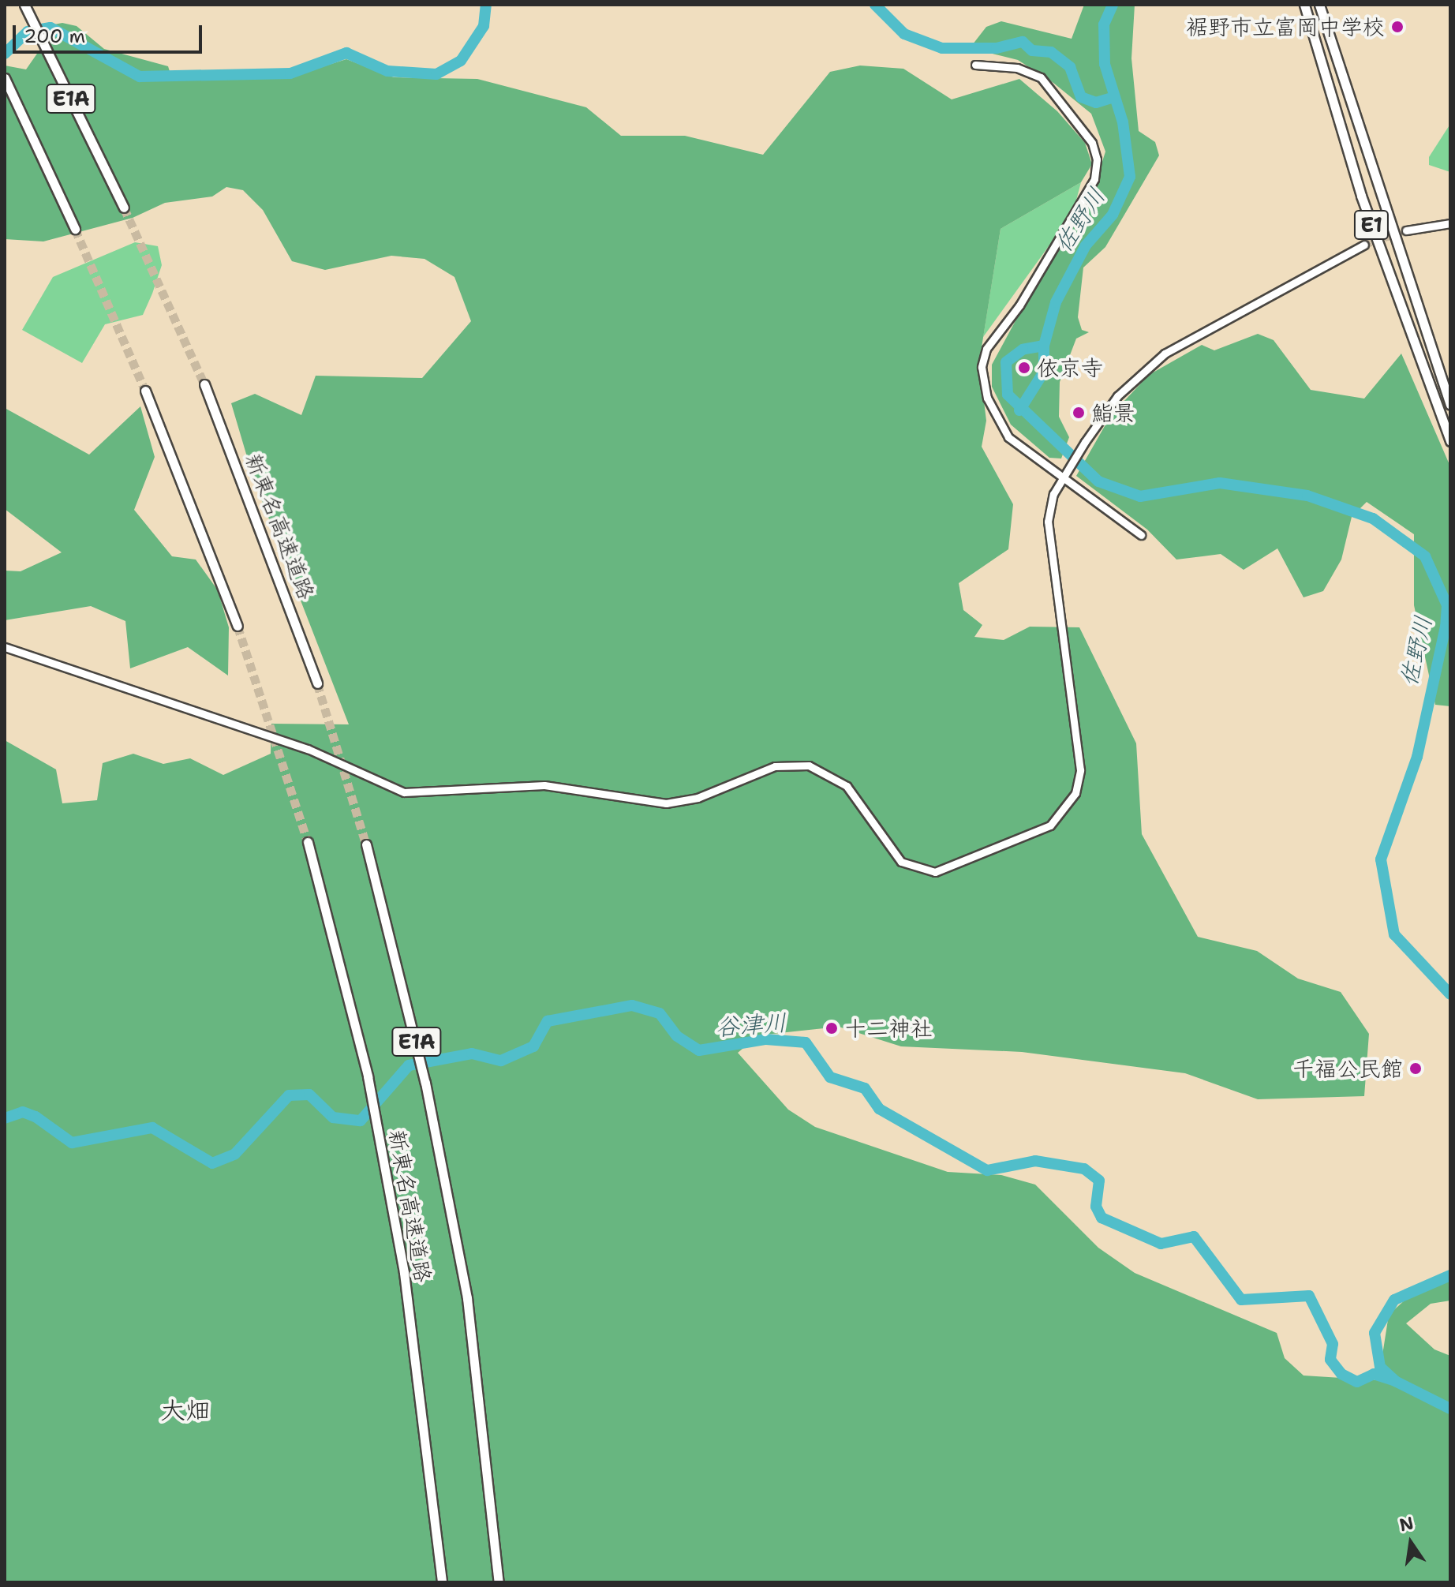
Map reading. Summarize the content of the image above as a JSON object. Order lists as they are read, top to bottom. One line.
{"streets":{"highway":["E1A","E1","新東名高速道路"]},"districts":["大畑"],"water":["佐野川","谷津川"],"places":["裾野市立富岡中学校","依京寺","鮨景","十二神社","千福公民館"],"scale_bar":"200 m","north":"top"}
